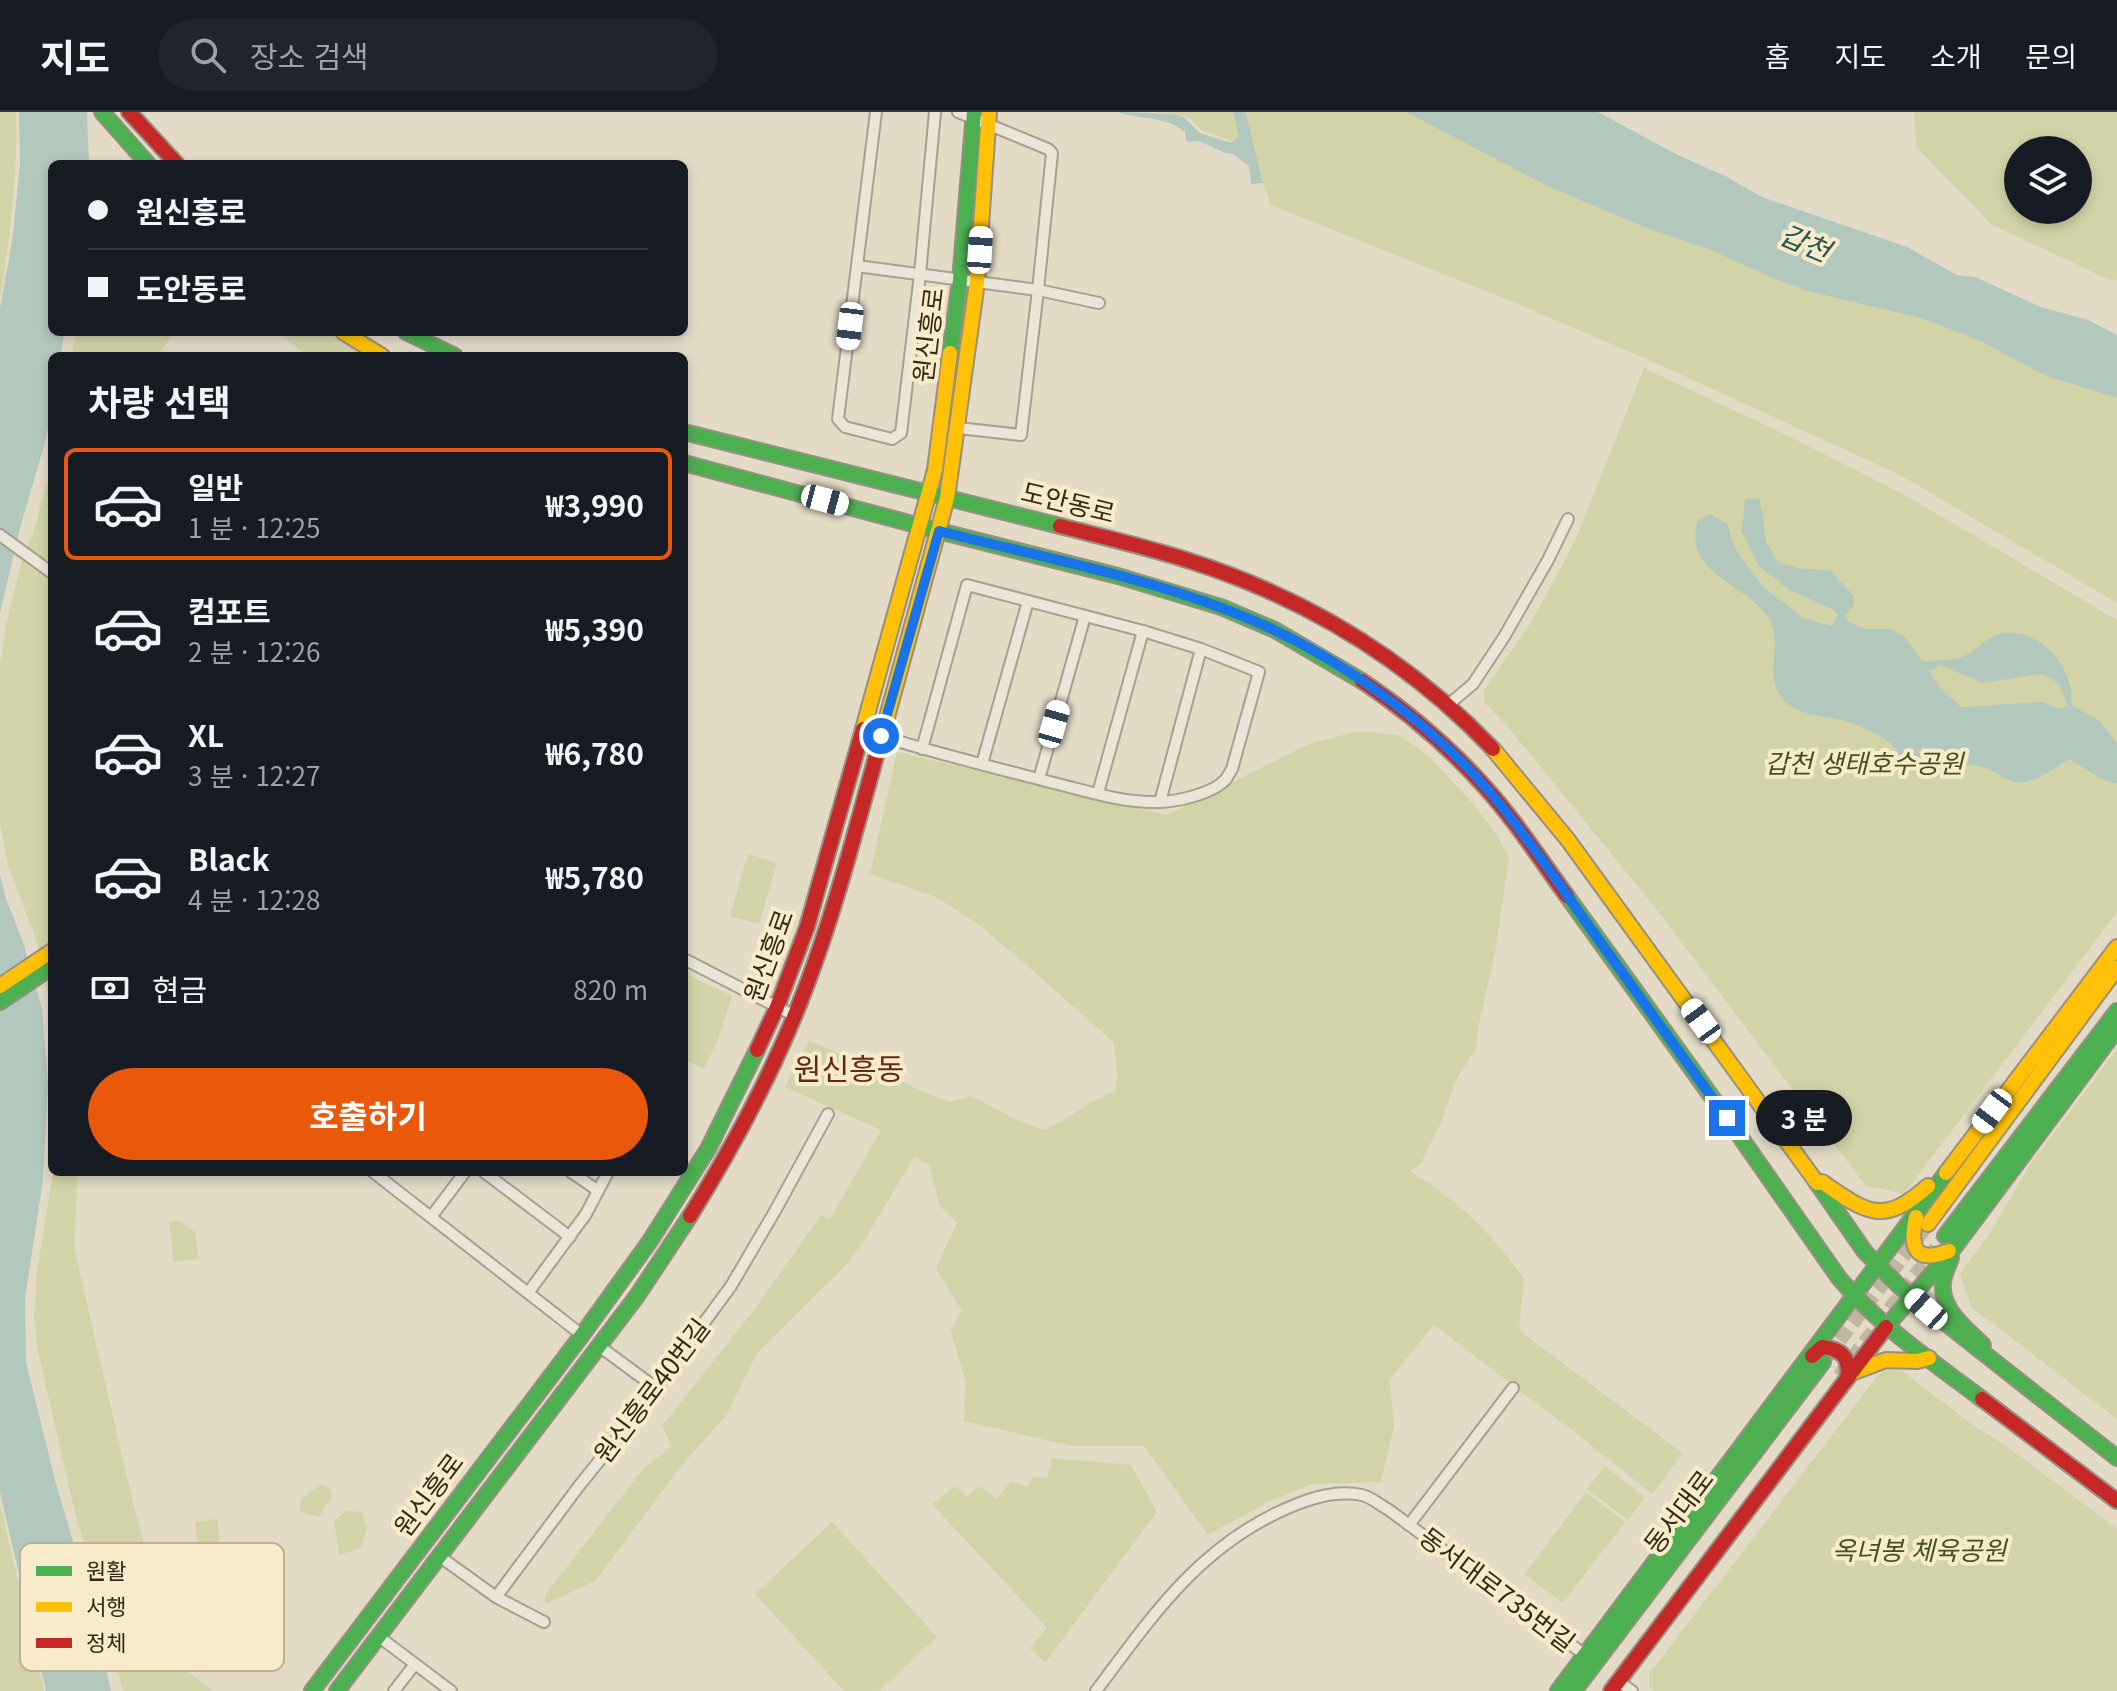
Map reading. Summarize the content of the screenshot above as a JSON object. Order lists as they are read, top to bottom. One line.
{"streets":{"street":["원신흥로","도안동로","원신흥로40번길","동서대로","동서대로735번길"]},"crossings":[["원신흥로","도안동로"]],"districts":["원신흥동"],"water":["갑천"],"parks":["갑천 생태호수공원","옥녀봉 체육공원"],"legend":["원활","서행","정체"],"page":{"header":"지도","search":"장소 검색","nav":["홈","지도","소개","문의"],"banner":["원신흥로","도안동로"],"heading":"차량 선택","list":[{"name":"일반","note":"1 분 · 12:25","value":"₩3,990"},{"name":"컴포트","note":"2 분 · 12:26","value":"₩5,390"},{"name":"XL","note":"3 분 · 12:27","value":"₩6,780"},{"name":"Black","note":"4 분 · 12:28","value":"₩5,780"}],"pay":["현금","820 m"],"buttons":"호출하기","bubble":"3 분"}}
